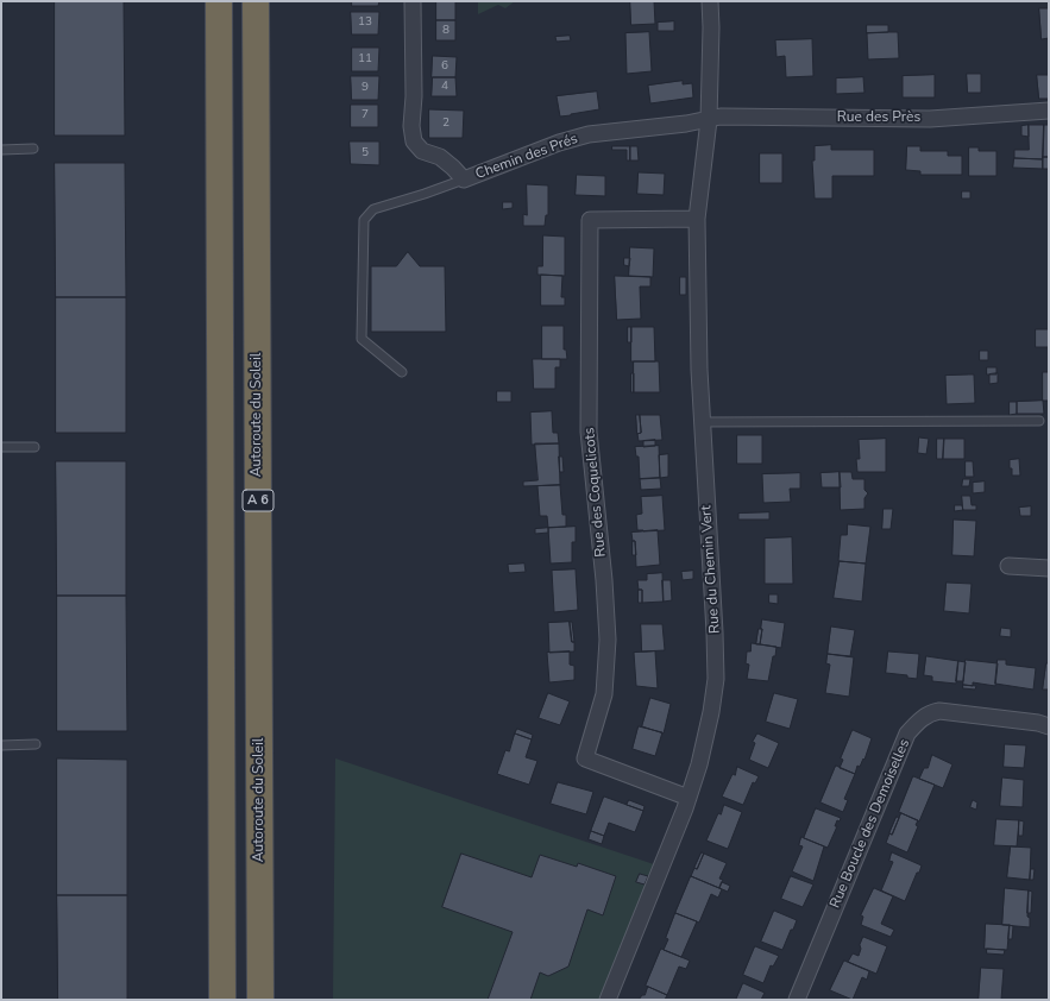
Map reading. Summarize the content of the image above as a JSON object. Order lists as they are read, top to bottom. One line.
{"streets":{"highway":["Autoroute du Soleil","A 6"],"street":["Rue des Près","Chemin des Prés","Rue des Coquelicots","Rue du Chemin Vert","Rue Boucle des Demoiselles"]},"crossings":[["Rue des Près","Chemin des Prés"],["Rue des Près","Rue du Chemin Vert"],["Chemin des Prés","Rue du Chemin Vert"],["Rue des Coquelicots","Rue du Chemin Vert"]],"house_numbers":["13","8","11","6","4","9","7","2","5"]}
